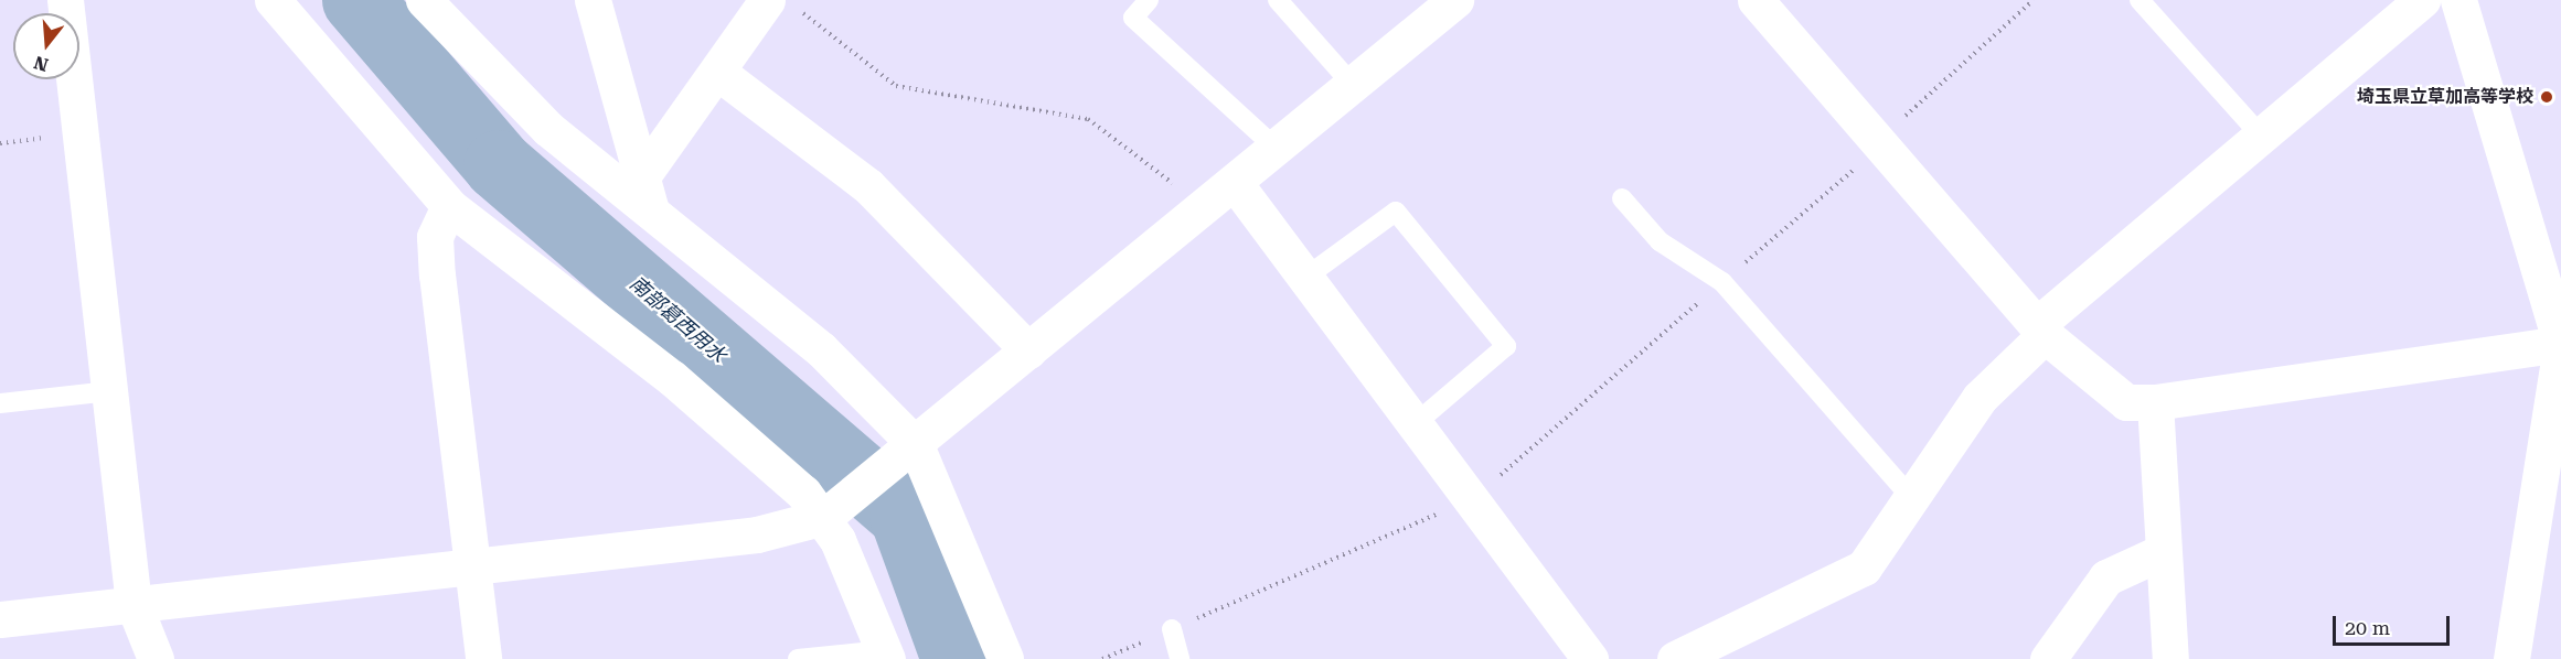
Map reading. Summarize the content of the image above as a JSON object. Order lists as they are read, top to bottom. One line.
{"water":["南部葛西用水"],"places":["埼玉県立草加高等学校"],"scale_bar":"20 m","north":"bottom"}
